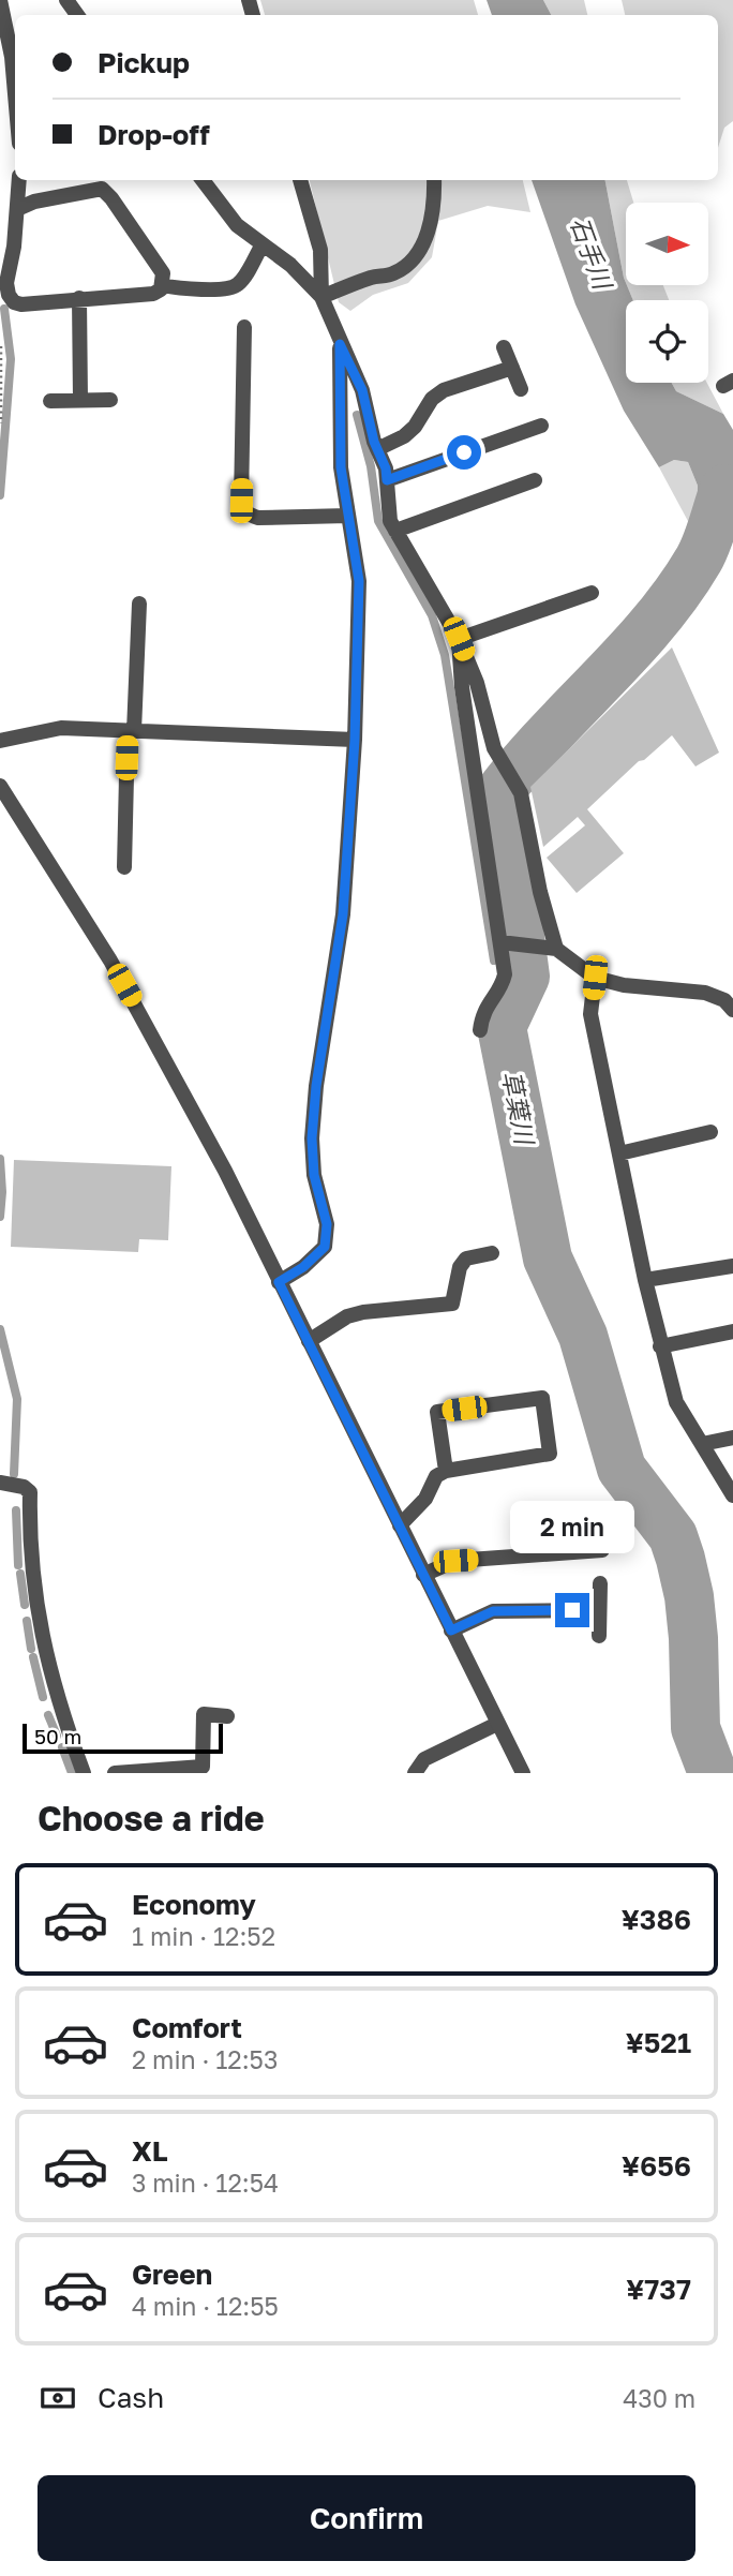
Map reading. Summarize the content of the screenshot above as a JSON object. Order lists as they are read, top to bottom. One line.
{"water":["石手川","草葉川"],"scale_bar":"50 m","north":"right","page":{"banner":["Pickup","Drop-off"],"bubble":"2 min","scale":"50 m","heading":"Choose a ride","list":[{"name":"Economy","note":"1 min · 12:52","value":"¥386"},{"name":"Comfort","note":"2 min · 12:53","value":"¥521"},{"name":"XL","note":"3 min · 12:54","value":"¥656"},{"name":"Green","note":"4 min · 12:55","value":"¥737"}],"pay":["Cash","430 m"],"buttons":"Confirm"}}
